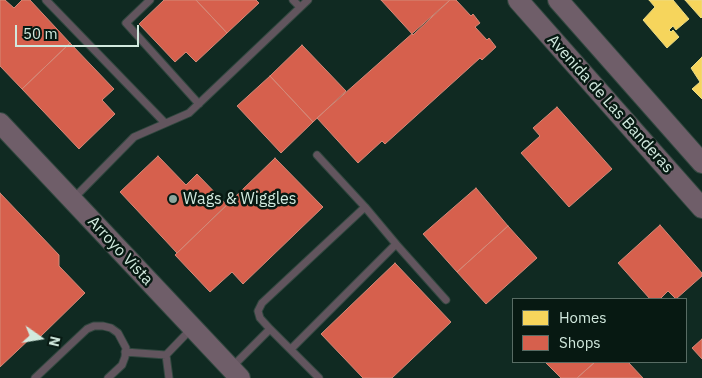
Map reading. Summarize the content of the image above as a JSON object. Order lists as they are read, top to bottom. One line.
{"streets":{"main road":["Avenida de Las Banderas","Arroyo Vista"]},"places":["Wags & Wiggles"],"legend":["Homes","Shops"],"scale_bar":"50 m","north":"right"}
